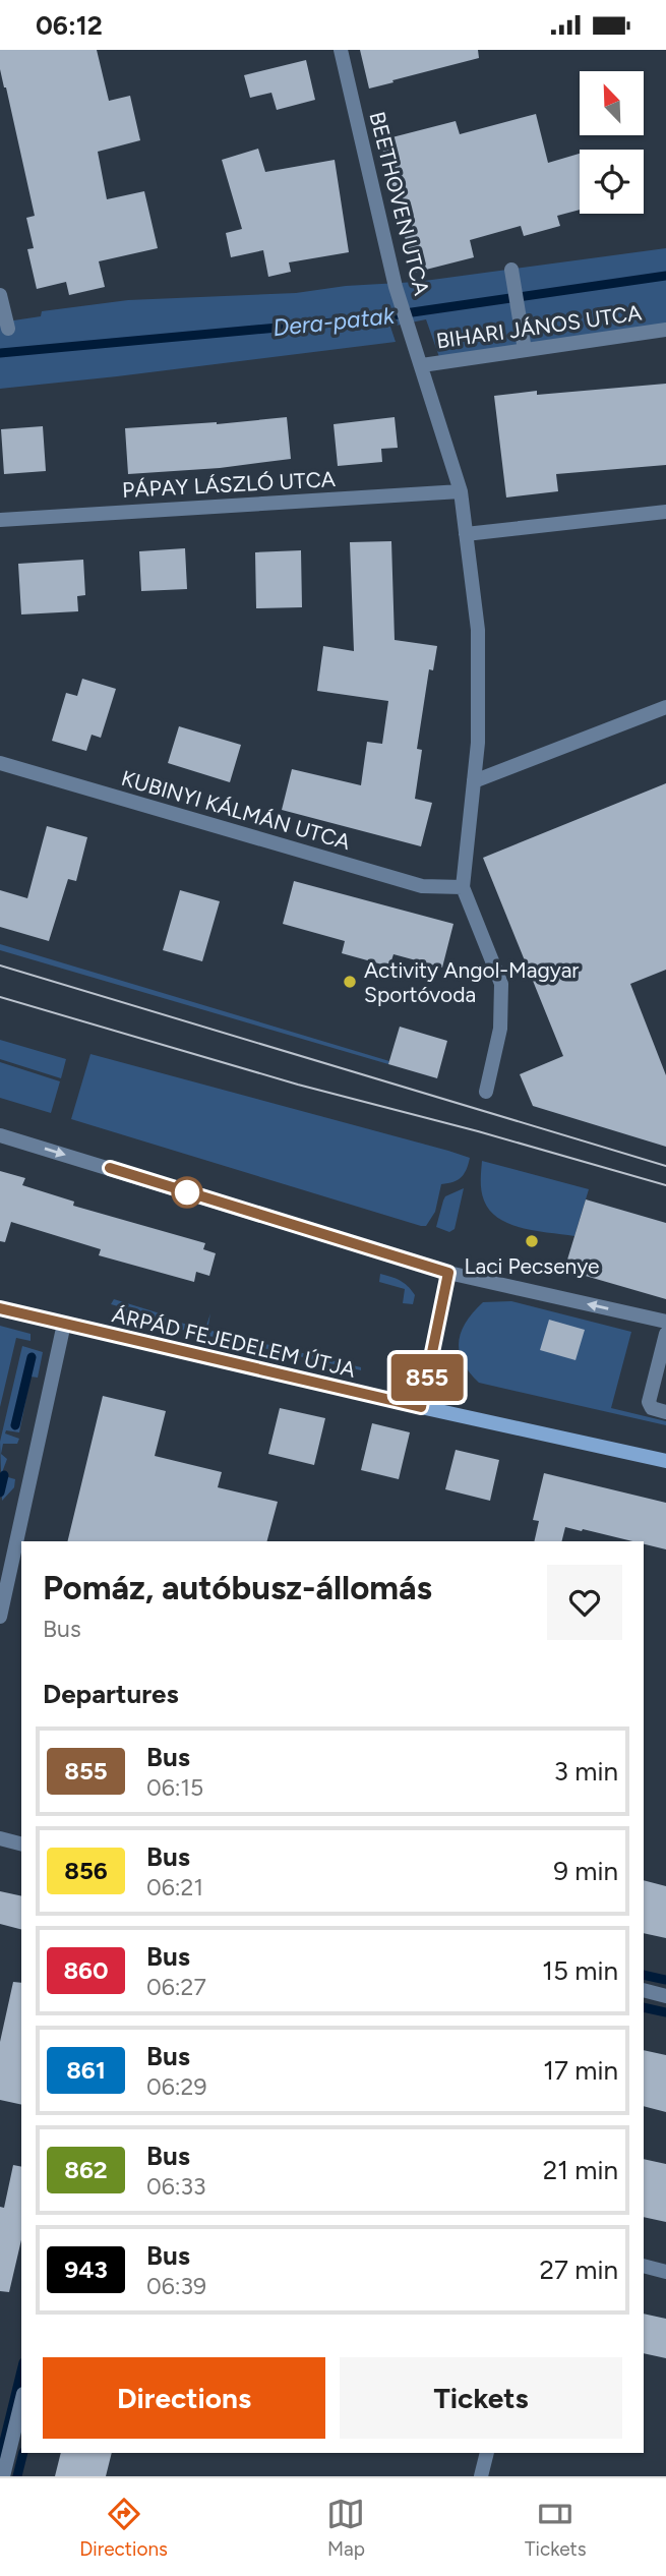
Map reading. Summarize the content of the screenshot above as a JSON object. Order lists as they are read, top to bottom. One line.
{"streets":{"main road":["ÁRPÁD FEJEDELEM ÚTJA"],"street":["BEETHOVEN UTCA","BIHARI JÁNOS UTCA","PÁPAY LÁSZLÓ UTCA","KUBINYI KÁLMÁN UTCA"]},"crossings":[["BEETHOVEN UTCA","BIHARI JÁNOS UTCA"],["BIHARI JÁNOS UTCA","PÁPAY LÁSZLÓ UTCA"],["BIHARI JÁNOS UTCA","KUBINYI KÁLMÁN UTCA"]],"water":["Dera-patak"],"places":["Activity Angol-Magyar Sportóvoda","Laci Pecsenye"],"lines":["bus line 855"],"north":"top left","page":{"status":"06:12","on_map":"855","heading":[["Pomáz, autóbusz-állomás","Bus"],"Departures"],"list":[{"mark":"855","name":"Bus","note":"06:15","value":"3 min"},{"mark":"856","name":"Bus","note":"06:21","value":"9 min"},{"mark":"860","name":"Bus","note":"06:27","value":"15 min"},{"mark":"861","name":"Bus","note":"06:29","value":"17 min"},{"mark":"862","name":"Bus","note":"06:33","value":"21 min"},{"mark":"943","name":"Bus","note":"06:39","value":"27 min"}],"buttons":["Directions","Tickets"],"tabs":["Directions","Map","Tickets"]}}
